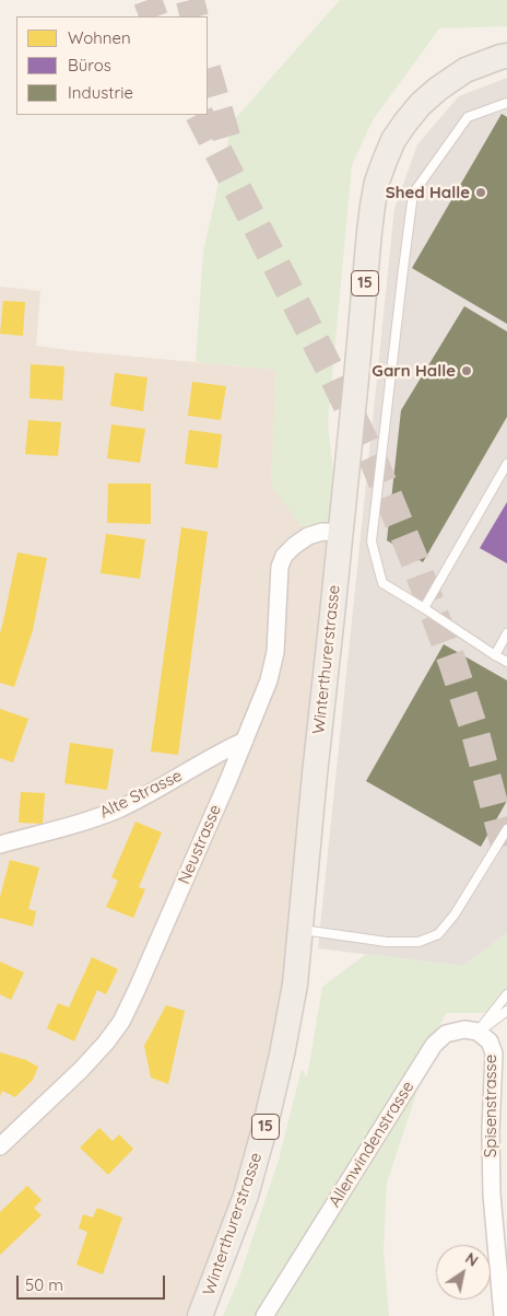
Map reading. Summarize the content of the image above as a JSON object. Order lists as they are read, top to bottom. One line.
{"streets":{"main road":["15","Winterthurerstrasse"],"street":["Alte Strasse","Neustrasse","Spisenstrasse","Allenwindenstrasse"]},"crossings":[["Winterthurerstrasse","Neustrasse"],["Alte Strasse","Neustrasse"],["Spisenstrasse","Allenwindenstrasse"]],"places":["Shed Halle","Garn Halle"],"legend":["Wohnen","Büros","Industrie"],"scale_bar":"50 m","north":"top right"}
